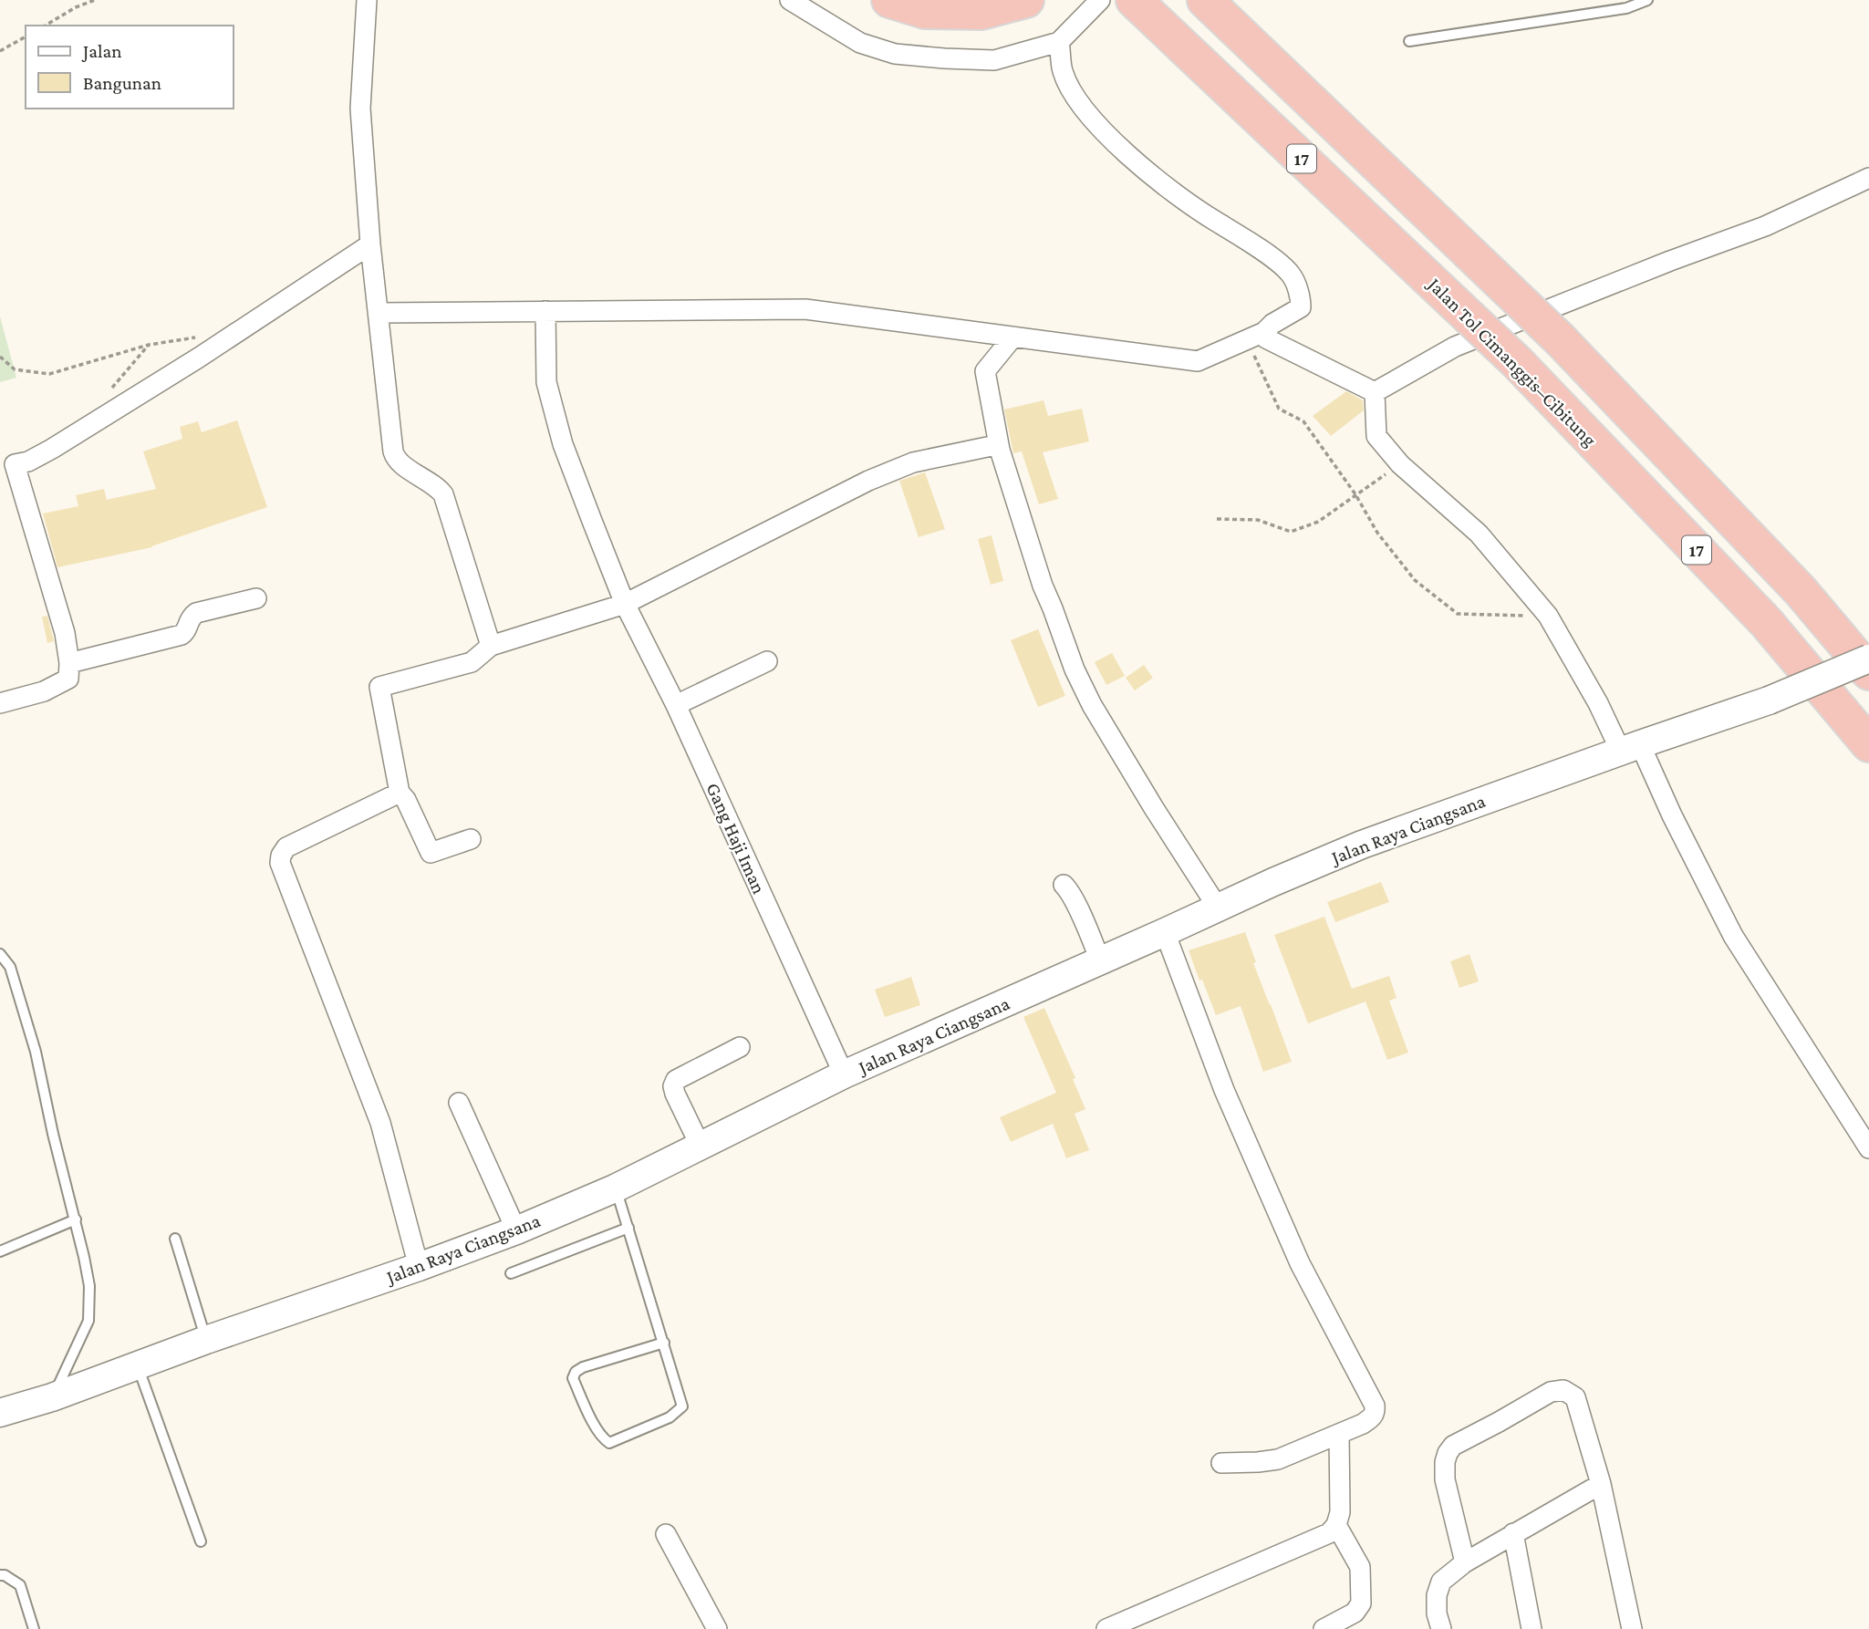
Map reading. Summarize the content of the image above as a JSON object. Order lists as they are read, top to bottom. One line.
{"streets":{"highway":["17","Jalan Tol Cimanggis–Cibitung"],"main road":["Jalan Raya Ciangsana"],"street":["Gang Haji Iman"]},"crossings":[["Jalan Raya Ciangsana","Gang Haji Iman"]],"legend":["Jalan","Bangunan"]}
